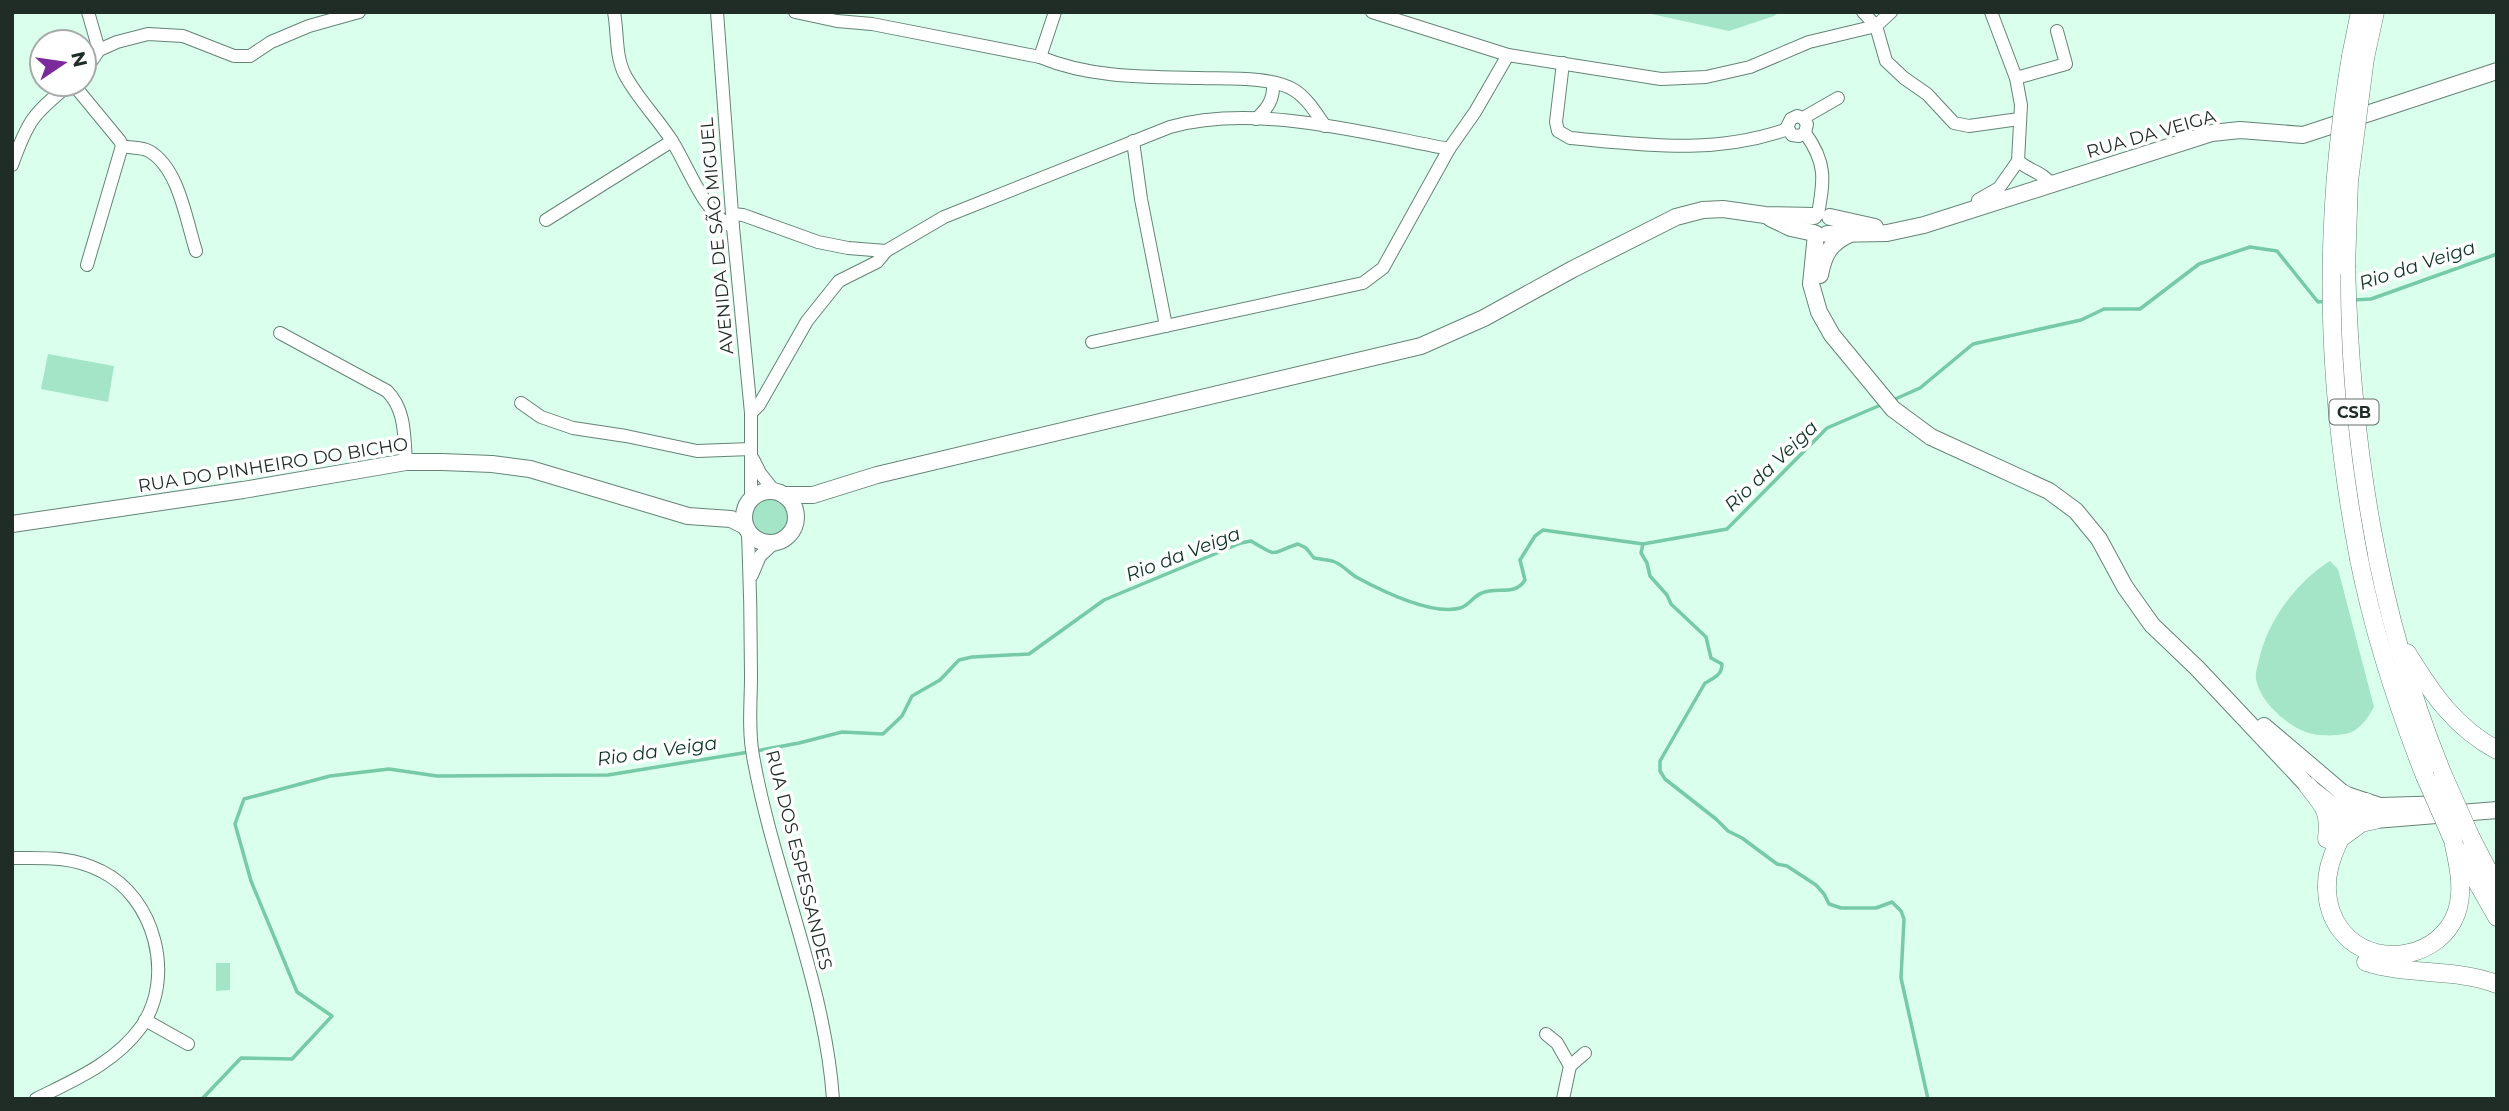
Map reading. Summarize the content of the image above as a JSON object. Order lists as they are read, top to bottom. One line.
{"streets":{"highway":["CSB"],"main road":["RUA DA VEIGA","RUA DO PINHEIRO DO BICHO"],"street":["AVENIDA DE SÃO MIGUEL","RUA DOS ESPESSANDES"]},"crossings":[["AVENIDA DE SÃO MIGUEL","RUA DO PINHEIRO DO BICHO"],["AVENIDA DE SÃO MIGUEL","RUA DOS ESPESSANDES"],["RUA DO PINHEIRO DO BICHO","RUA DOS ESPESSANDES"]],"water":["Rio da Veiga"],"north":"right"}
